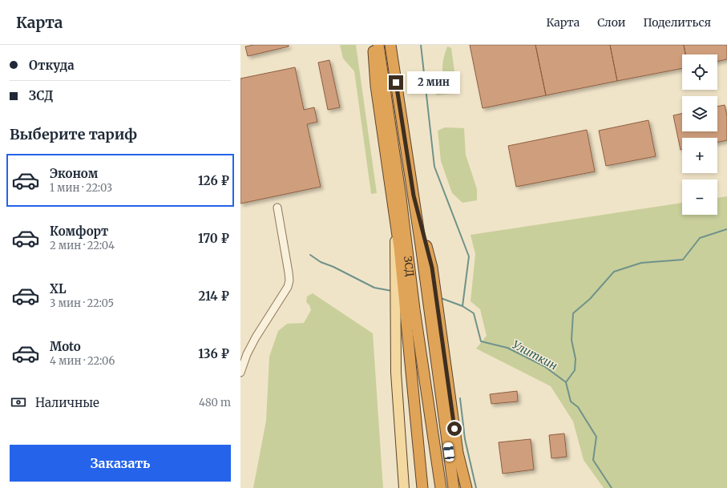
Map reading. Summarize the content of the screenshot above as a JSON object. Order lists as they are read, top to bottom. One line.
{"streets":{"highway":["ЗСД"]},"water":["Улиткин"],"page":{"header":"Карта","nav":["Карта","Слои","Поделиться"],"banner":["Откуда","ЗСД"],"map_buttons":["+","−"],"bubble":"2 мин","heading":"Выберите тариф","list":[{"name":"Эконом","note":"1 мин · 22:03","value":"126 ₽"},{"name":"Комфорт","note":"2 мин · 22:04","value":"170 ₽"},{"name":"XL","note":"3 мин · 22:05","value":"214 ₽"},{"name":"Moto","note":"4 мин · 22:06","value":"136 ₽"}],"pay":["Наличные","480 m"],"buttons":"Заказать"}}
